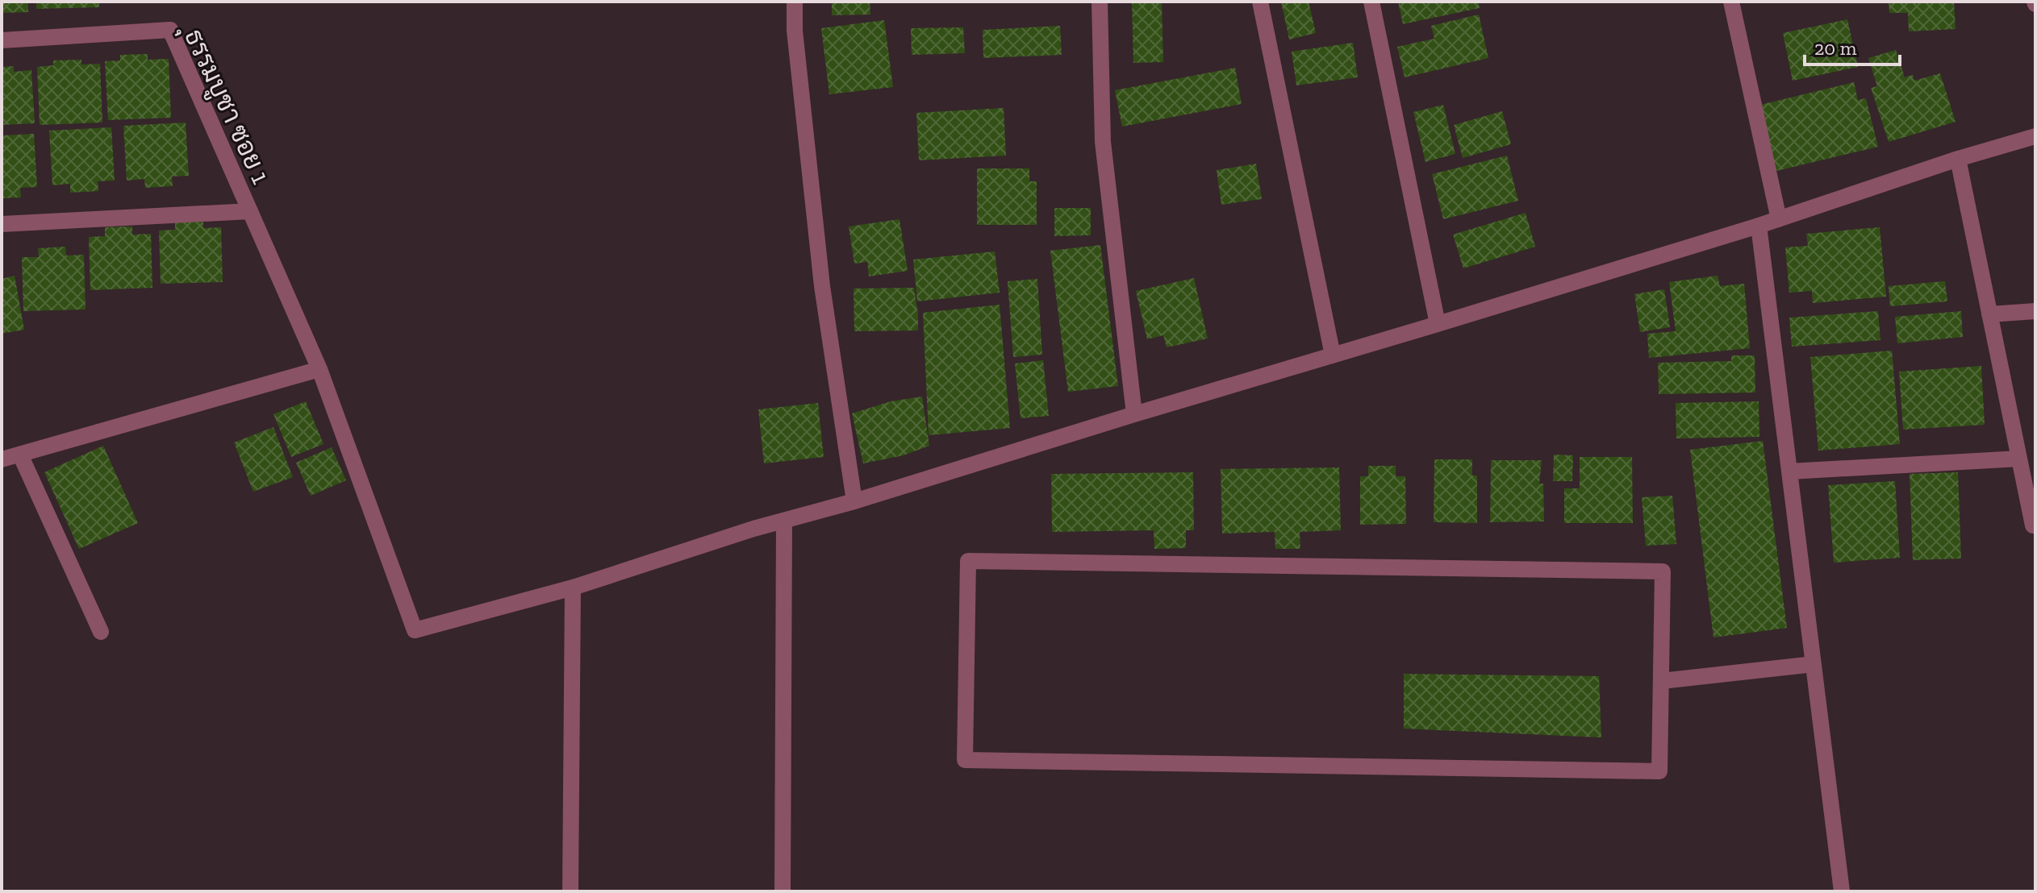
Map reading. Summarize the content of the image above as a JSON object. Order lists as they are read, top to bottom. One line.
{"streets":{"street":["ุธรรมบูชา ซอย 1"]},"scale_bar":"20 m"}
